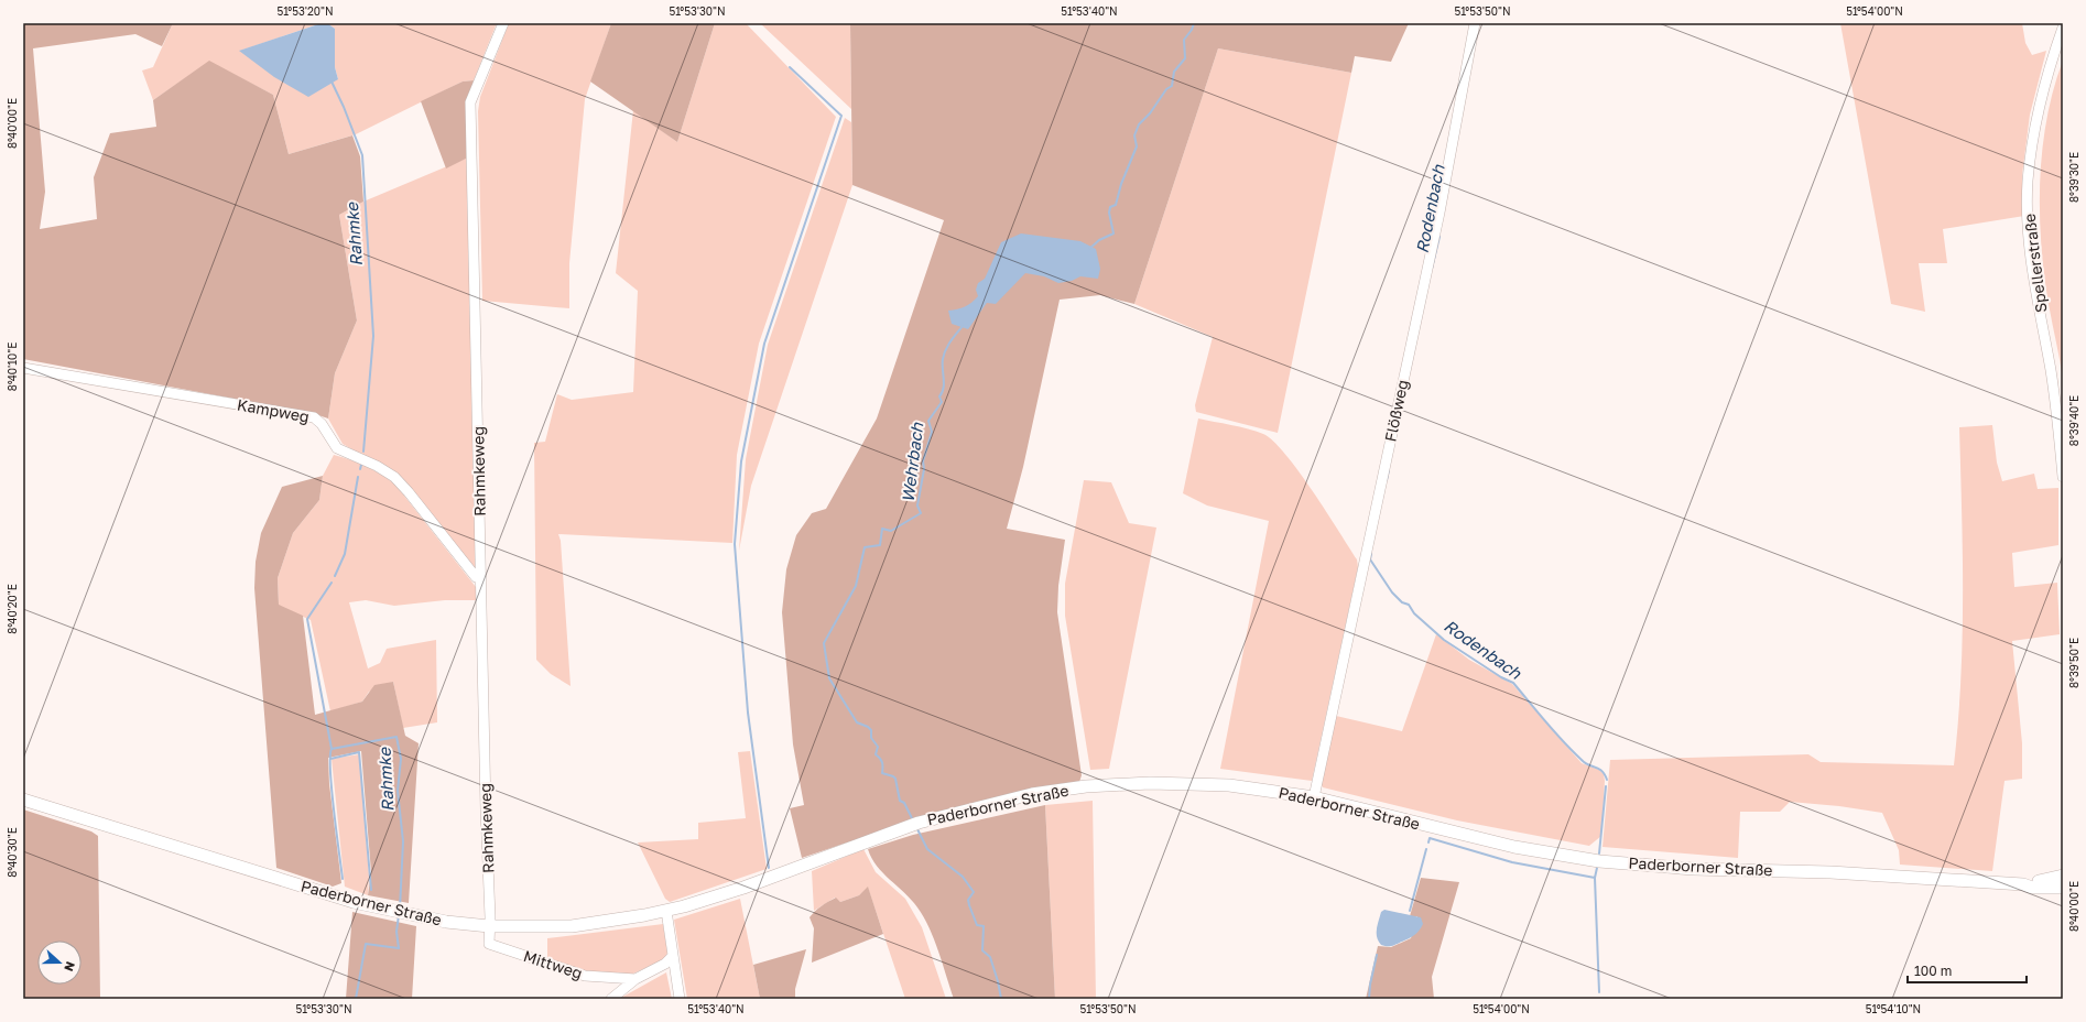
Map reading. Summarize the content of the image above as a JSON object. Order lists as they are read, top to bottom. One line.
{"streets":{"main road":["Paderborner Straße"],"street":["Spellerstraße","Kampweg","Flößweg","Rahmkeweg","Mittweg"]},"crossings":[["Kampweg","Rahmkeweg"],["Flößweg","Paderborner Straße"],["Rahmkeweg","Paderborner Straße"],["Rahmkeweg","Mittweg"],["Paderborner Straße","Mittweg"]],"water":["Rodenbach","Rahmke","Wehrbach"],"scale_bar":"100 m","north":"right","coordinates":["51°53'20\"N","51°53'30\"N","51°53'40\"N","51°53'50\"N","51°54'00\"N","8°40'00\"E","8°39'30\"E","8°40'10\"E","8°39'40\"E","8°40'20\"E","8°39'50\"E","8°40'30\"E","51°54'10\"N"]}
